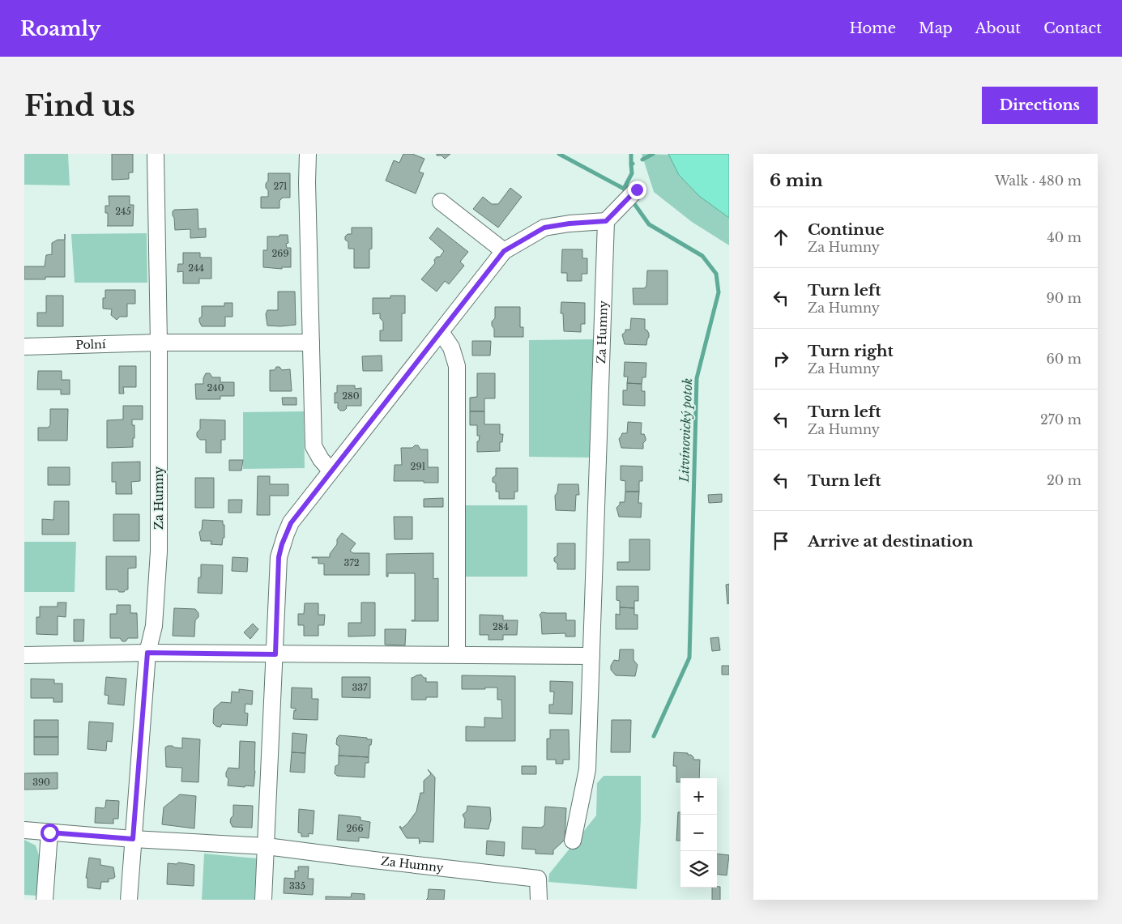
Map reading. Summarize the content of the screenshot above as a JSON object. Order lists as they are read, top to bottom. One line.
{"streets":{"street":["Za Humny","Polní"]},"crossings":[["Za Humny","Polní"]],"water":["Litvínovický potok"],"house_numbers":["271","245","269","244","240","280","291","372","284","337","390","266","335"],"page":{"header":"Roamly","nav":["Home","Map","About","Contact"],"buttons":"Directions","title":"Find us","heading":["6 min","Walk · 480 m"],"list":[["Continue","Za Humny","40 m"],["Turn left","Za Humny","90 m"],["Turn right","Za Humny","60 m"],["Turn left","Za Humny","270 m"],["Turn left","20 m"],"Arrive at destination"],"map_buttons":["+","−"]}}
